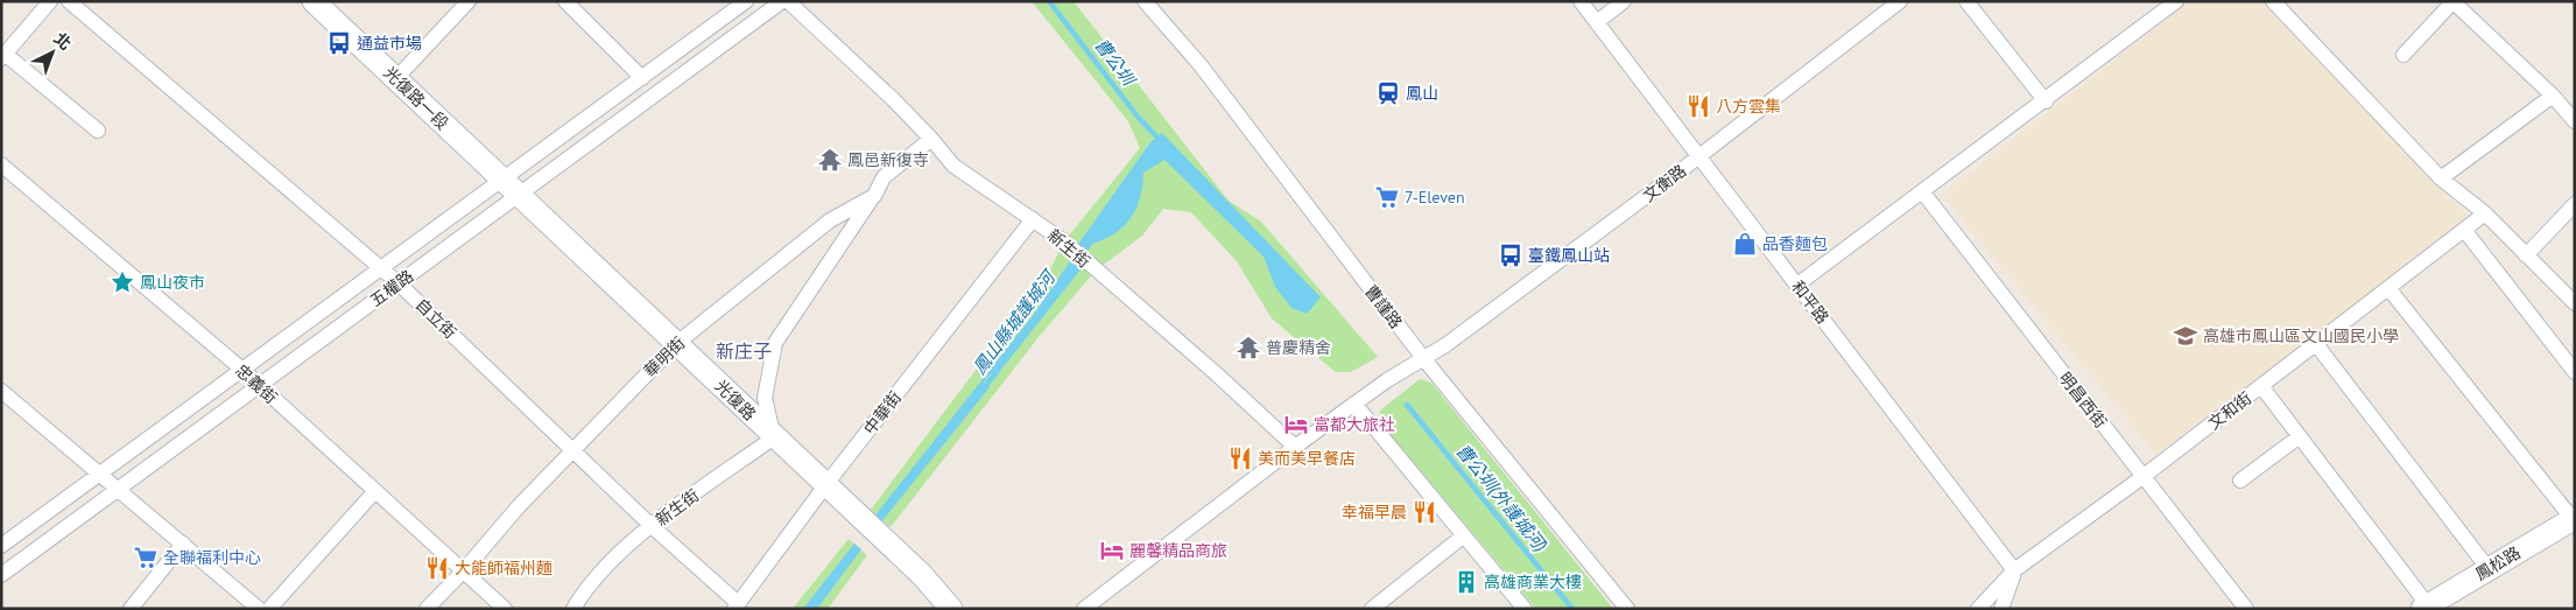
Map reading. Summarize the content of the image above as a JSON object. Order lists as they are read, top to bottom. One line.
{"streets":{"street":["光復路一段","文衡路","新生街","五權路","和平路","曹謹路","自立街","華明街","忠義街","光復路","明昌西街","文和街","中華街","鳳松路"]},"crossings":[["光復路一段","五權路"],["光復路一段","光復路"],["文衡路","新生街"],["文衡路","和平路"],["文衡路","曹謹路"],["新生街","自立街"],["新生街","華明街"],["新生街","光復路"],["新生街","中華街"],["五權路","自立街"],["五權路","忠義街"],["五權路","光復路"],["和平路","文和街"],["自立街","華明街"],["自立街","中華街"],["華明街","忠義街"],["華明街","光復路"],["光復路","中華街"],["明昌西街","文和街"]],"districts":["新庄子"],"water":["曹公圳","鳳山縣城護城河","曹公圳(外護城河)"],"places":{"bus stop":["通益市場","臺鐵鳳山站"],"station":["鳳山"],"restaurant":["八方雲集","美而美早餐店","幸福早晨","大能師福州麵"],"temple":["鳳邑新復寺","普慶精舍"],"supermarket":["7-Eleven","全聯福利中心"],"shop":["品香麵包"],"place":["鳳山夜市"],"school or university":["高雄市鳳山區文山國民小學"],"hotel":["富都大旅社","麗馨精品商旅"],"building":["高雄商業大樓"]},"north":"top right"}
